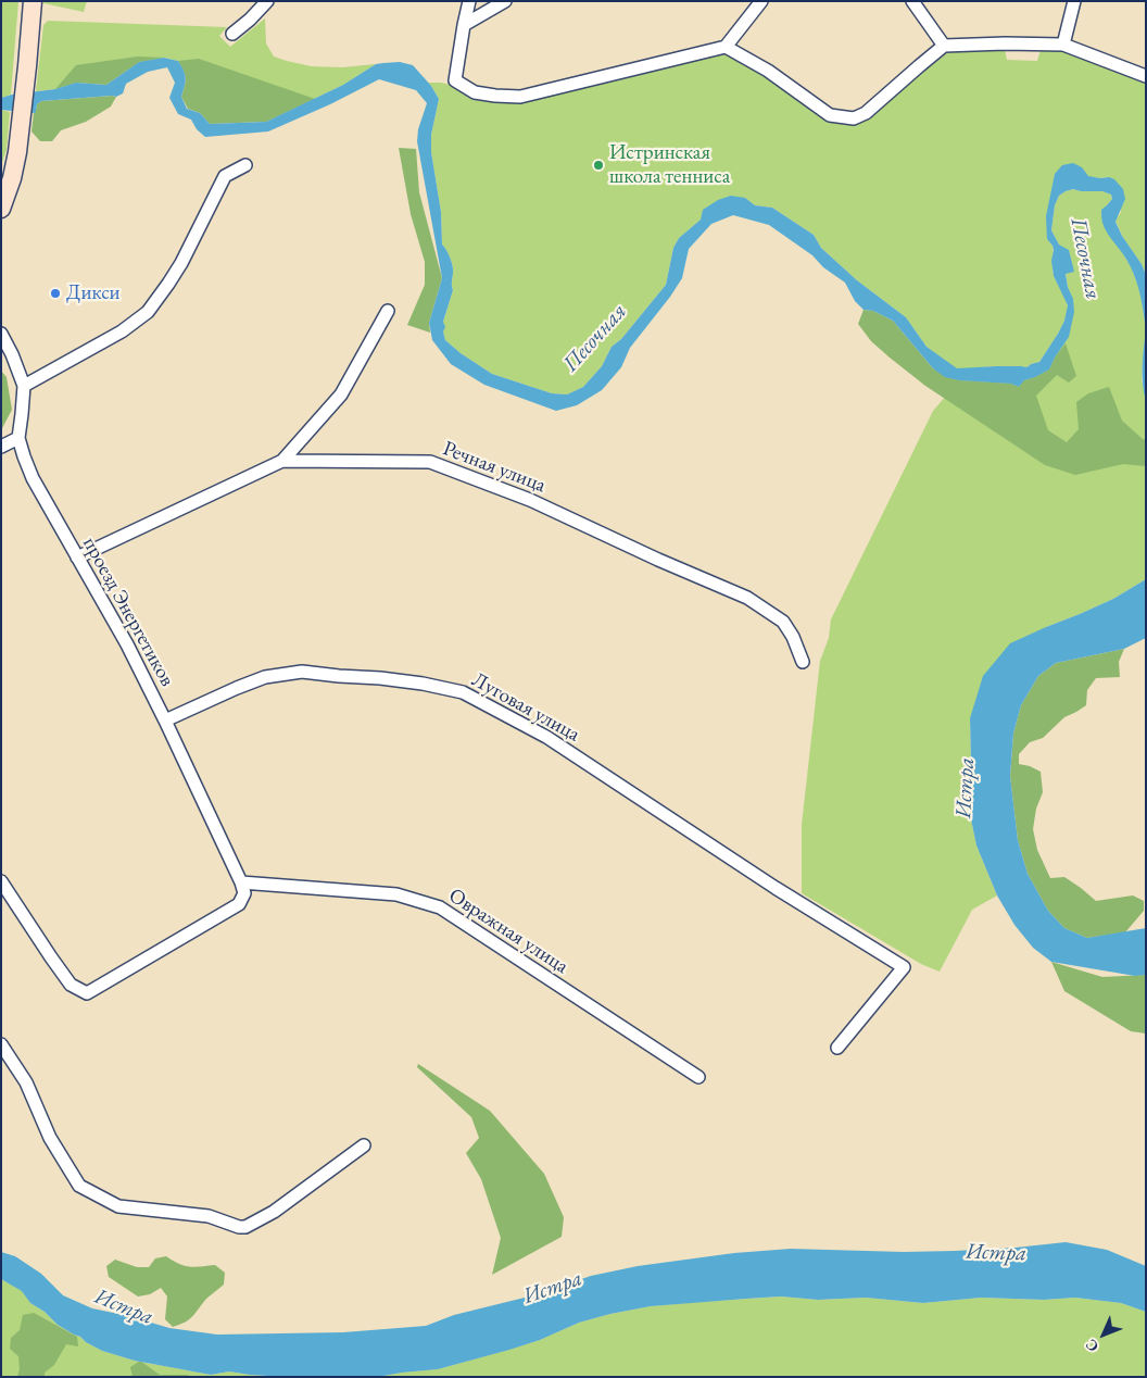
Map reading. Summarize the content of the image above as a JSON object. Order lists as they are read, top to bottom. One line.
{"streets":{"street":["Речная улица","проезд Энергетиков","Луговая улица","Овражная улица"]},"crossings":[["Речная улица","проезд Энергетиков"],["проезд Энергетиков","Луговая улица"],["проезд Энергетиков","Овражная улица"]],"water":["Песочная","Истра"],"places":["Истринская школа тенниса","Дикси"],"north":"bottom left"}
